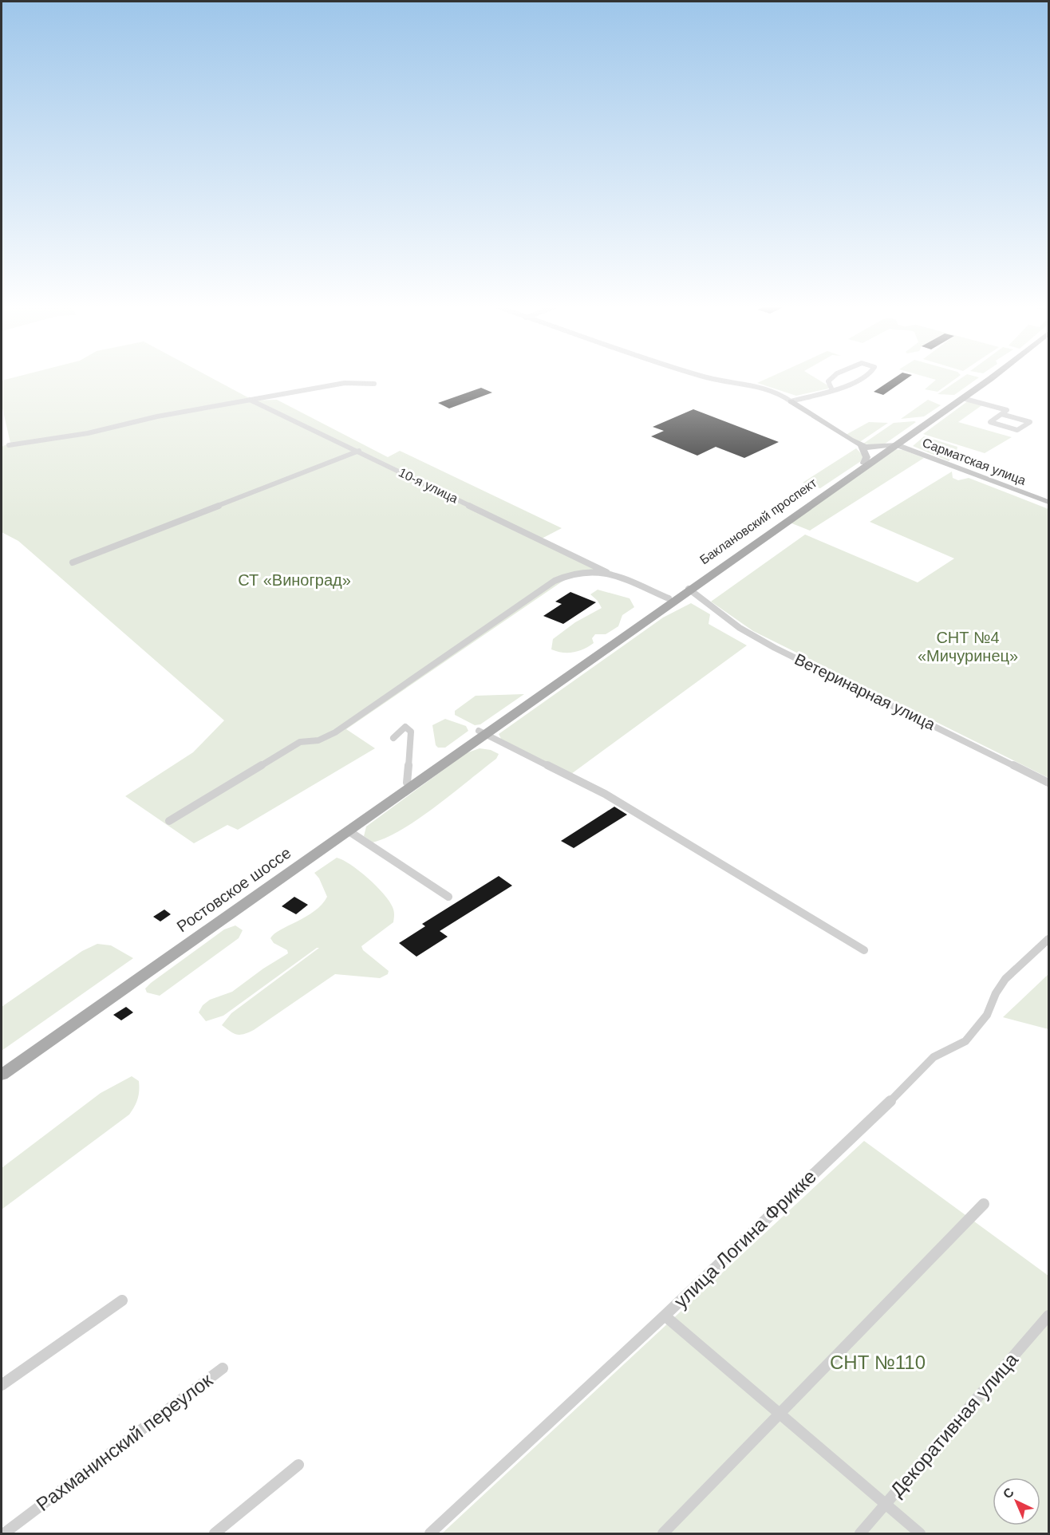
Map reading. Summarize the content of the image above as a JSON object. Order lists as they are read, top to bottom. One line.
{"streets":{"main road":["Баклановский проспект","Ростовское шоссе"],"street":["Сарматская улица","10-я улица","Ветеринарная улица","улица Логина Фрикке","Декоративная улица","Рахманинский переулок"]},"crossings":[["Сарматская улица","Баклановский проспект"],["10-я улица","Баклановский проспект"],["Баклановский проспект","Ветеринарная улица"],["Баклановский проспект","Ростовское шоссе"]],"parks":["СТ «Виноград»","СНТ №4 «Мичуринец»","СНТ №110"],"north":"top left"}
